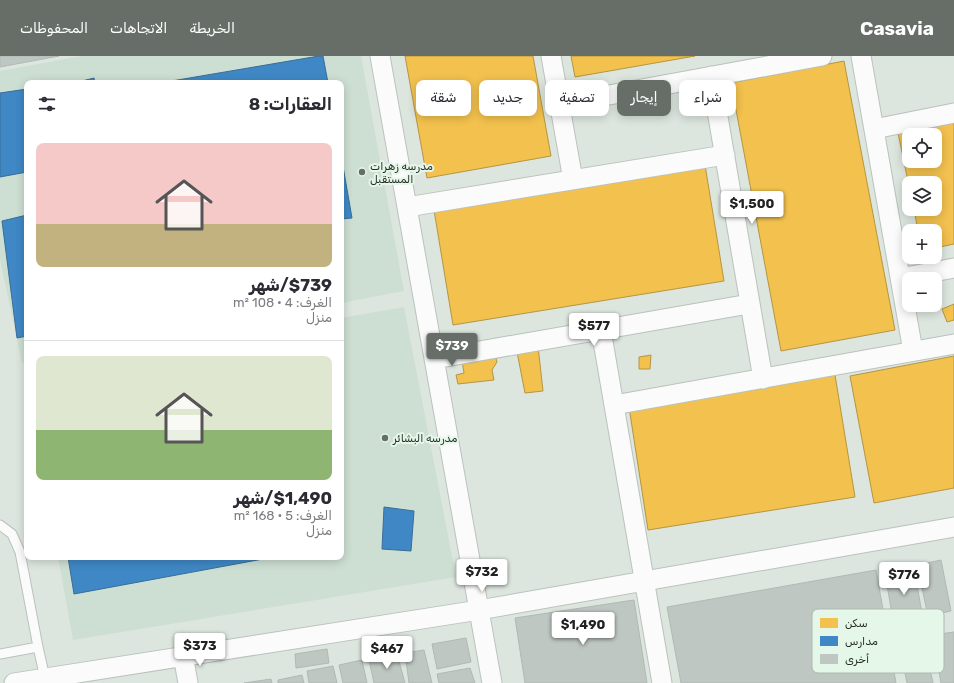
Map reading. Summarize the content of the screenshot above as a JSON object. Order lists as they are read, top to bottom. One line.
{"places":["مدرسه زهرات المستقبل","مدرسه البشائر"],"legend":["سكن","مدارس","أخرى"],"page":{"header":"Casavia","nav":["الخريطة","الاتجاهات","المحفوظات"],"chip":["شراء","إيجار","تصفية","جديد","شقة"],"heading":"العقارات: 8","map_buttons":["+","−"],"list":[{"name":"$739/شهر","note":"الغرف: 4 · 108 m² · منزل"},{"name":"$1,490/شهر","note":"الغرف: 5 · 168 m² · منزل"}],"price":["$1,500","$577","$739","$732","$776","$1,490","$373","$467"]}}
